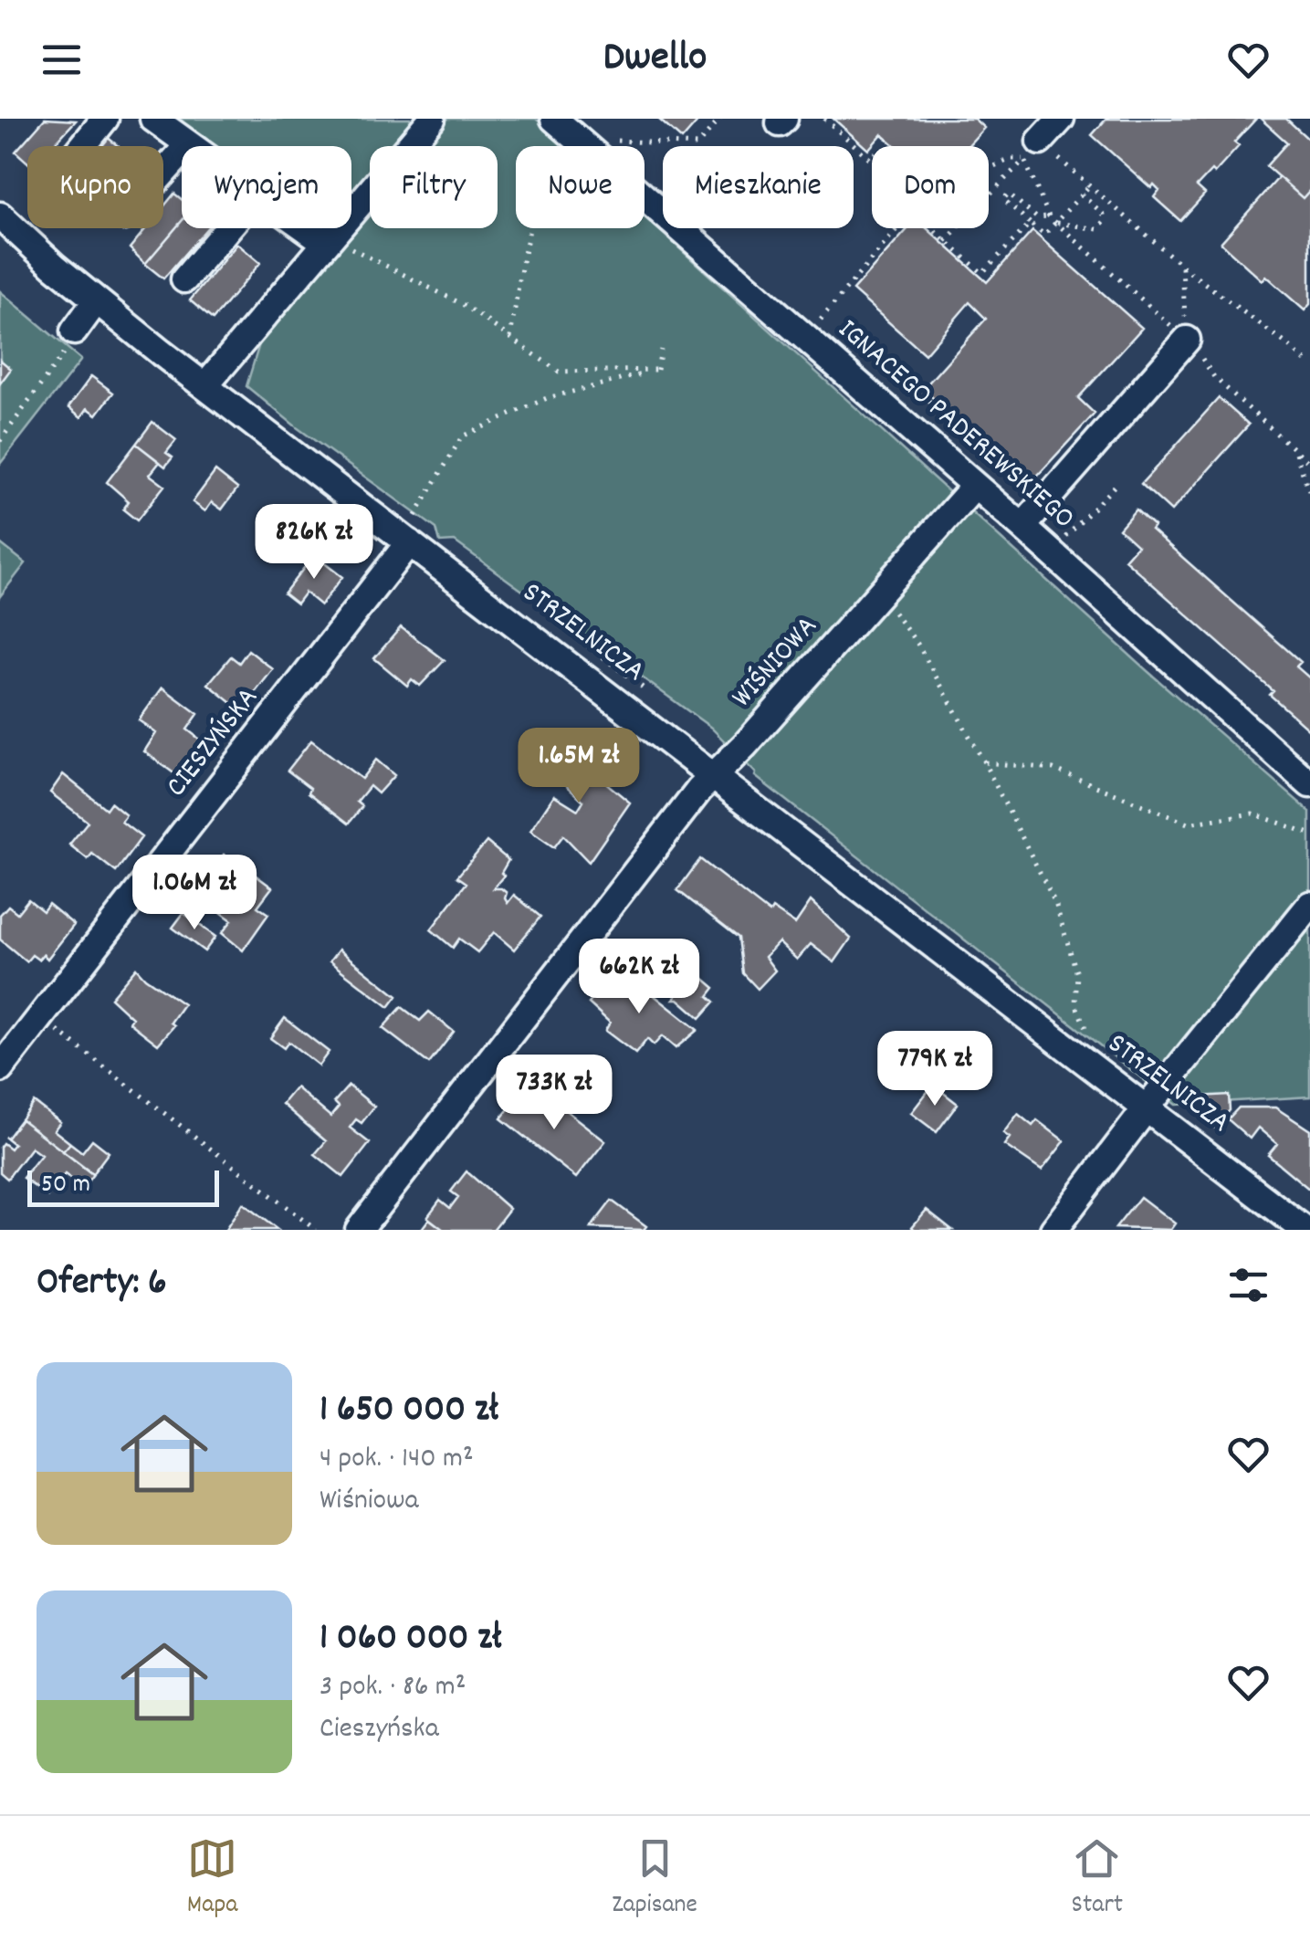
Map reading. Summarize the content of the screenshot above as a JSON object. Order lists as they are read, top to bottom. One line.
{"streets":{"street":["IGNACEGO PADEREWSKIEGO","STRZELNICZA","WIŚNIOWA","CIESZYŃSKA"]},"crossings":[["IGNACEGO PADEREWSKIEGO","WIŚNIOWA"],["STRZELNICZA","WIŚNIOWA"],["STRZELNICZA","CIESZYŃSKA"]],"scale_bar":"50 m","page":{"header":"Dwello","chip":["Kupno","Wynajem","Filtry","Nowe","Mieszkanie","Dom"],"price":["826K zł","1.65M zł","1.06M zł","662K zł","779K zł","733K zł"],"scale":"50 m","heading":"Oferty: 6","list":[{"name":"1 650 000 zł","note":"4 pok. · 140 m² · Wiśniowa"},{"name":"1 060 000 zł","note":"3 pok. · 86 m² · Cieszyńska"}],"tabs":["Mapa","Zapisane","Start"]}}
